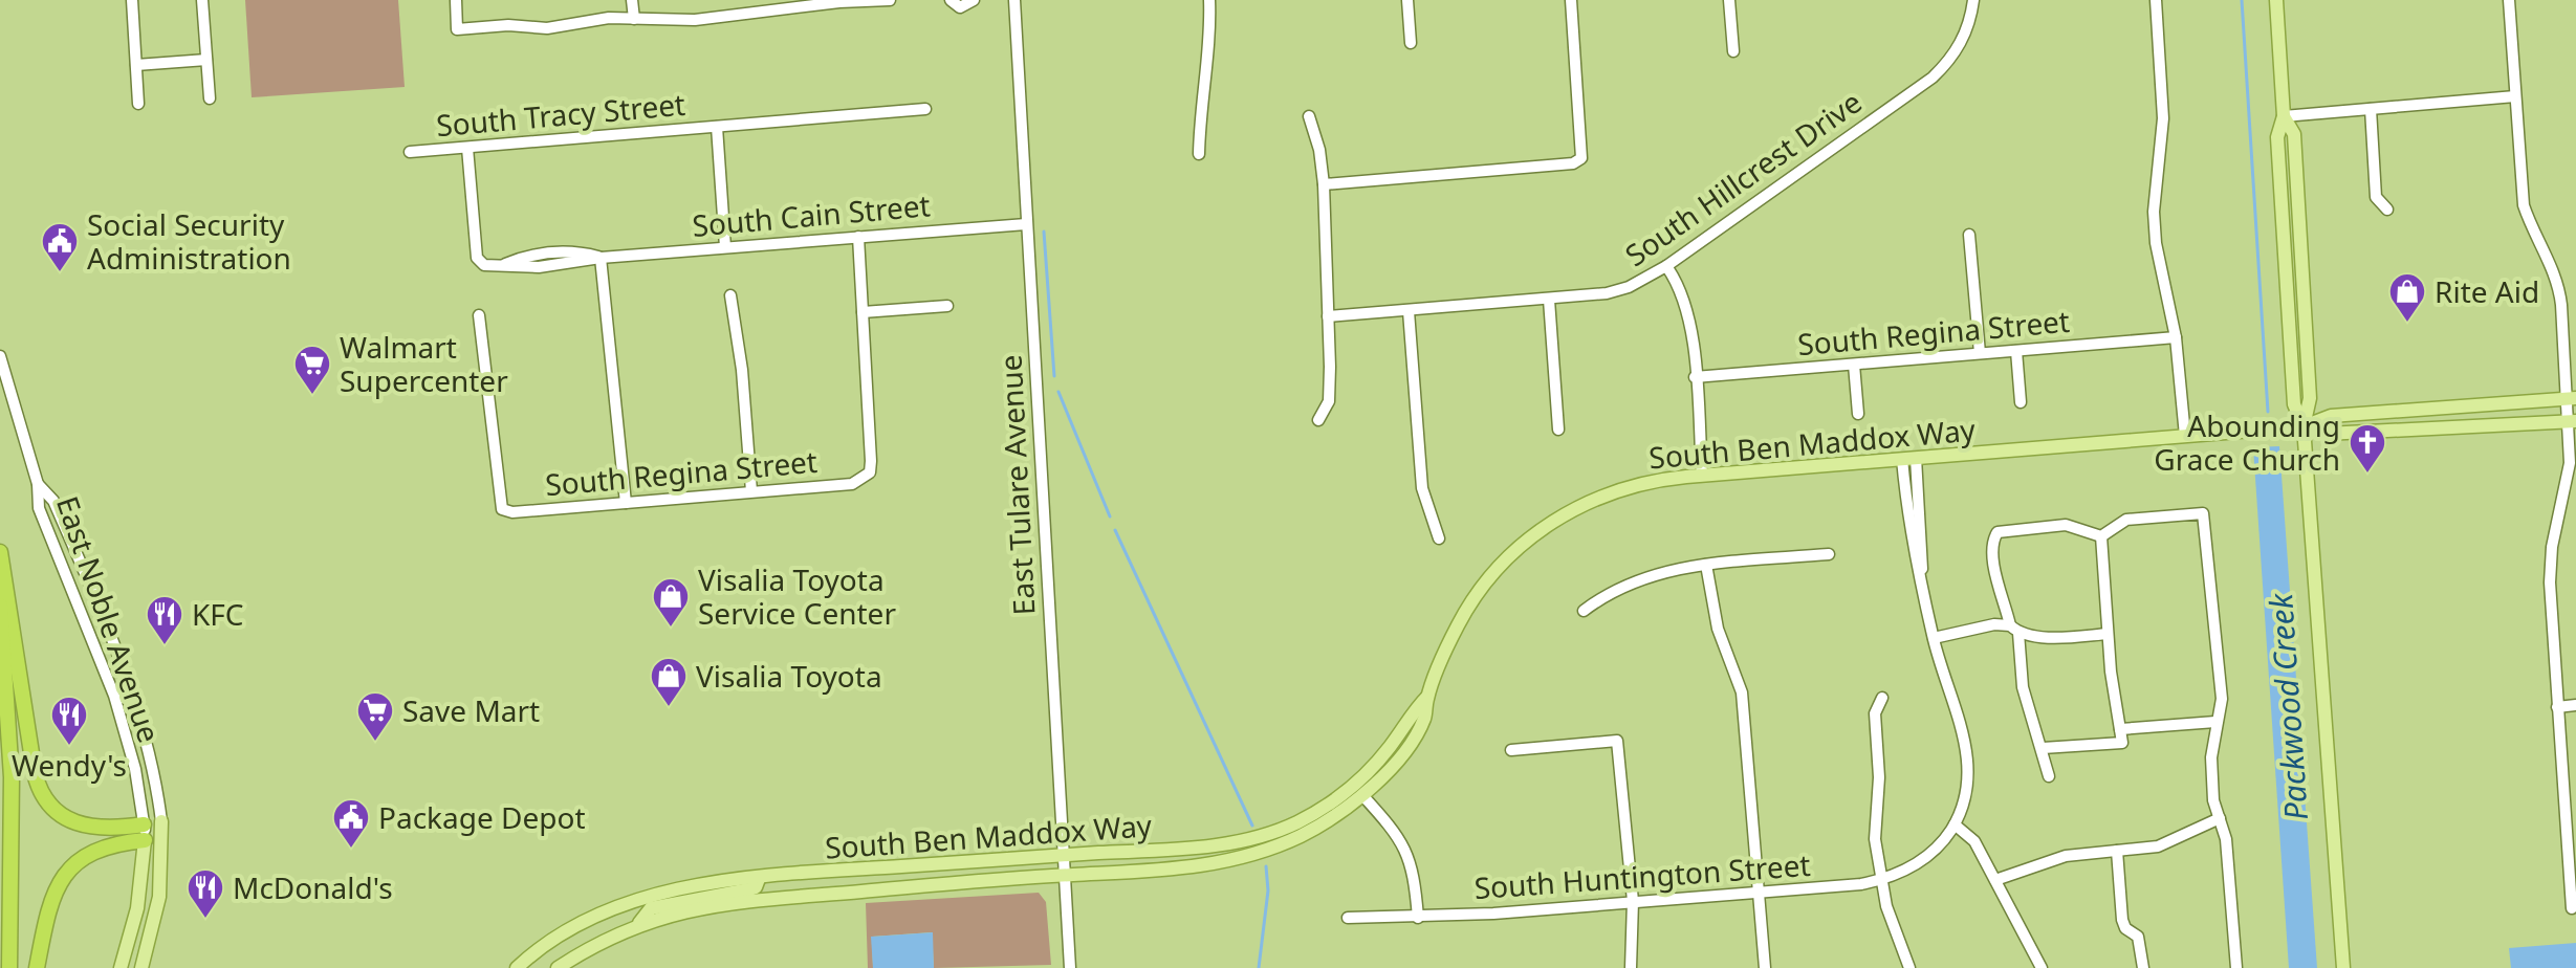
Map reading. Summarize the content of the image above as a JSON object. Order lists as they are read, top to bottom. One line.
{"streets":{"main road":["South Ben Maddox Way","East Noble Avenue"],"street":["South Tracy Street","South Hillcrest Drive","South Cain Street","South Regina Street","East Tulare Avenue","South Huntington Street"]},"crossings":[["South Tracy Street","South Cain Street"],["South Cain Street","East Tulare Avenue"],["South Ben Maddox Way","East Tulare Avenue"]],"water":["Packwood Creek"],"places":{"public building":["Social Security Administration","Package Depot"],"shop":["Rite Aid","Visalia Toyota Service Center","Visalia Toyota"],"supermarket":["Walmart Supercenter","Save Mart"],"church":["Abounding Grace Church"],"restaurant":["KFC","Wendy's","McDonald's"]}}
